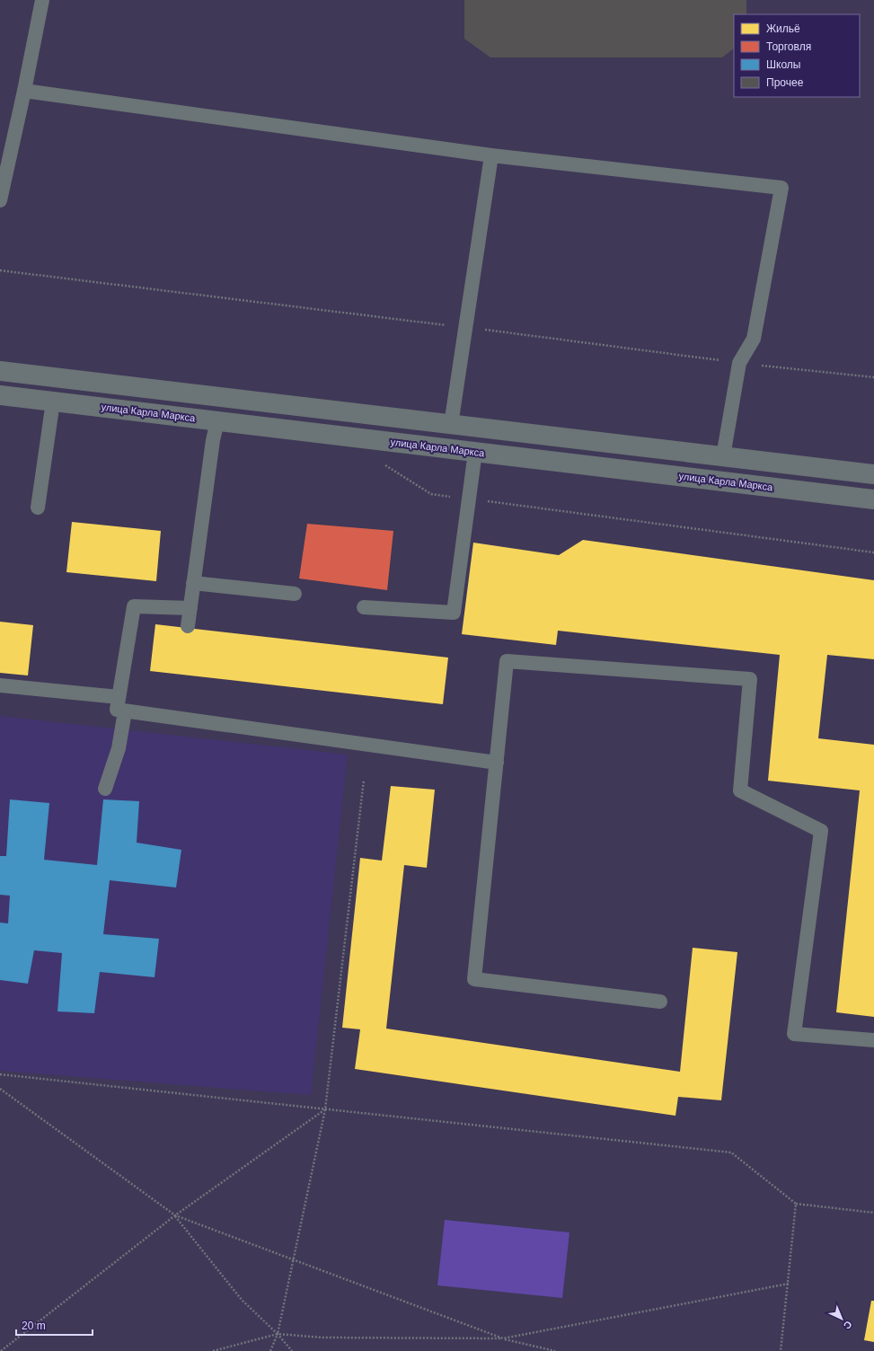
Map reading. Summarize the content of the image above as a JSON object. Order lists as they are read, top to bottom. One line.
{"streets":{"street":["улица Карла Маркса"]},"legend":["Жильё","Торговля","Школы","Прочее"],"scale_bar":"20 m","north":"bottom right"}
